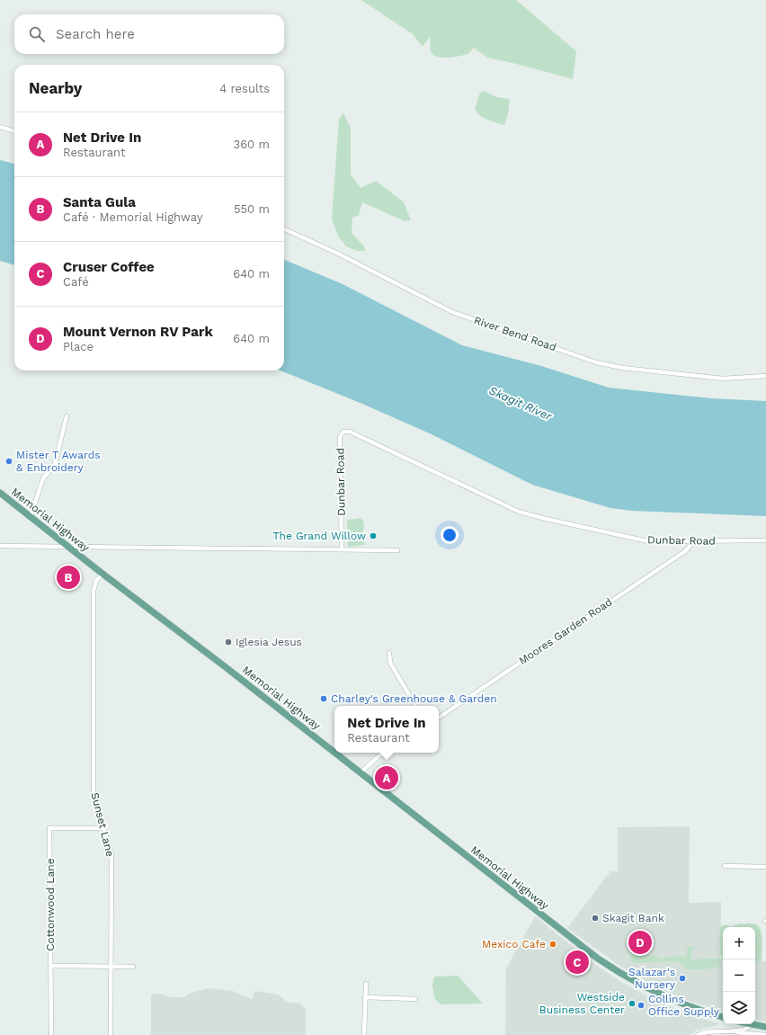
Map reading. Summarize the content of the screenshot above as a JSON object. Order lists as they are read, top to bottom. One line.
{"streets":{"main road":["Memorial Highway"],"street":["River Bend Road","Dunbar Road","Moores Garden Road","Sunset Lane","Cottonwood Lane"]},"crossings":[["Dunbar Road","Moores Garden Road"],["Memorial Highway","Sunset Lane"],["Sunset Lane","Cottonwood Lane"]],"water":["Skagit River"],"places":["Mister T Awards & Enbroidery","The Grand Willow","Iglesia Jesus","Charley's Greenhouse & Garden","Skagit Bank","Mexico Cafe","Salazar's Nursery","Westside Business Center","Collins Office Supply"],"page":{"search":"Search here","heading":["Nearby","4 results"],"list":[{"mark":"A","name":"Net Drive In","note":"Restaurant","value":"360 m"},{"mark":"B","name":"Santa Gula","note":"Café · Memorial Highway","value":"550 m"},{"mark":"C","name":"Cruser Coffee","note":"Café","value":"640 m"},{"mark":"D","name":"Mount Vernon RV Park","note":"Place","value":"640 m"}],"pins":["B","A","D","C"],"popup":["Net Drive In","Restaurant"],"map_buttons":["+","−"]}}
